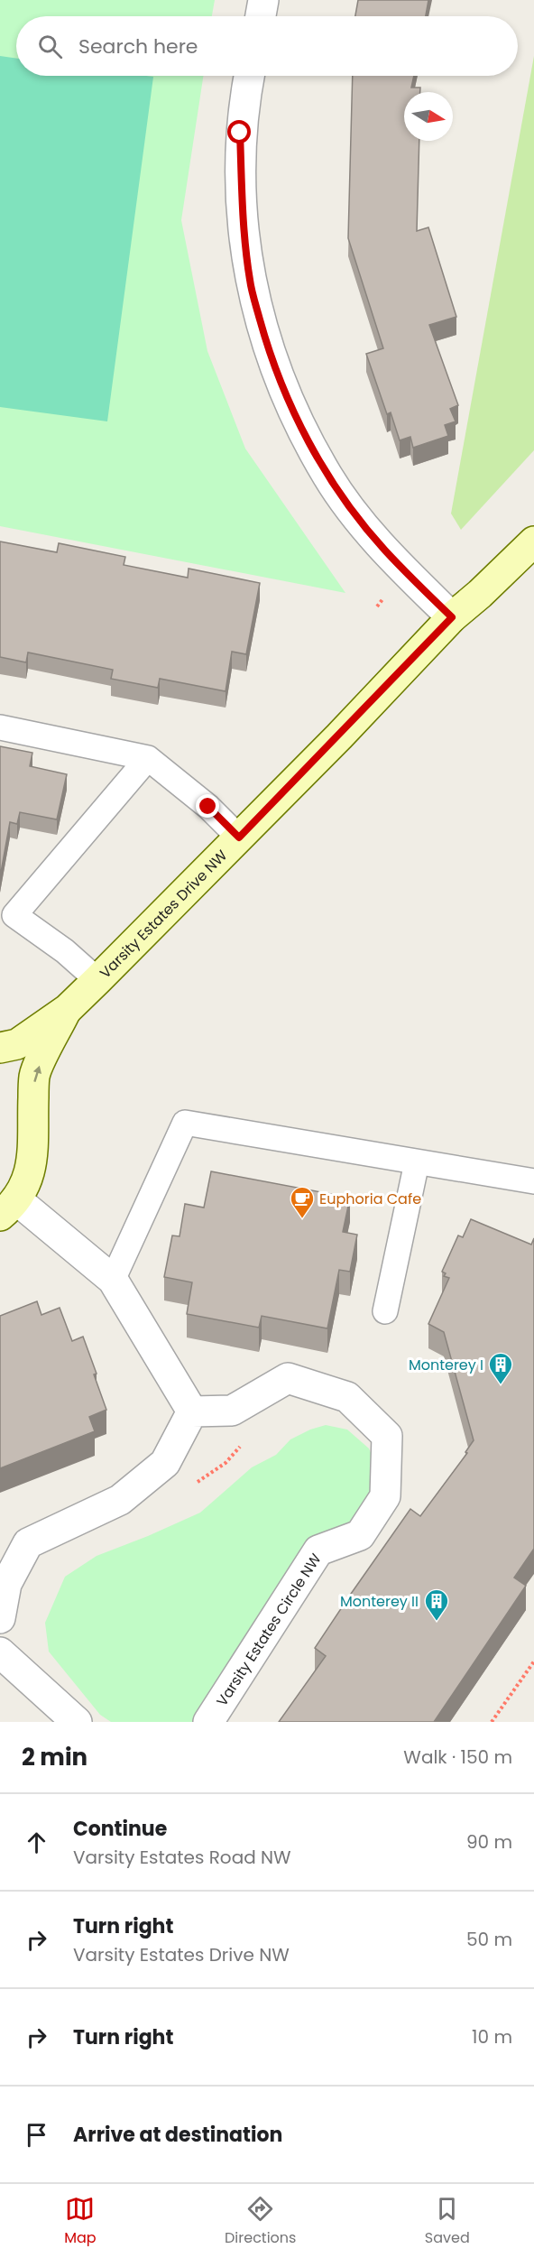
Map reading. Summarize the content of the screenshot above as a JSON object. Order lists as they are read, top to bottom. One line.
{"streets":{"street":["Varsity Estates Drive NW","Varsity Estates Circle NW"]},"places":{"cafe":["Euphoria Cafe"],"building":["Monterey I","Monterey II"]},"north":"right","page":{"search":"Search here","heading":["2 min","Walk · 150 m"],"list":[["Continue","Varsity Estates Road NW","90 m"],["Turn right","Varsity Estates Drive NW","50 m"],["Turn right","10 m"],"Arrive at destination"],"nav":["Map","Directions","Saved"]}}
